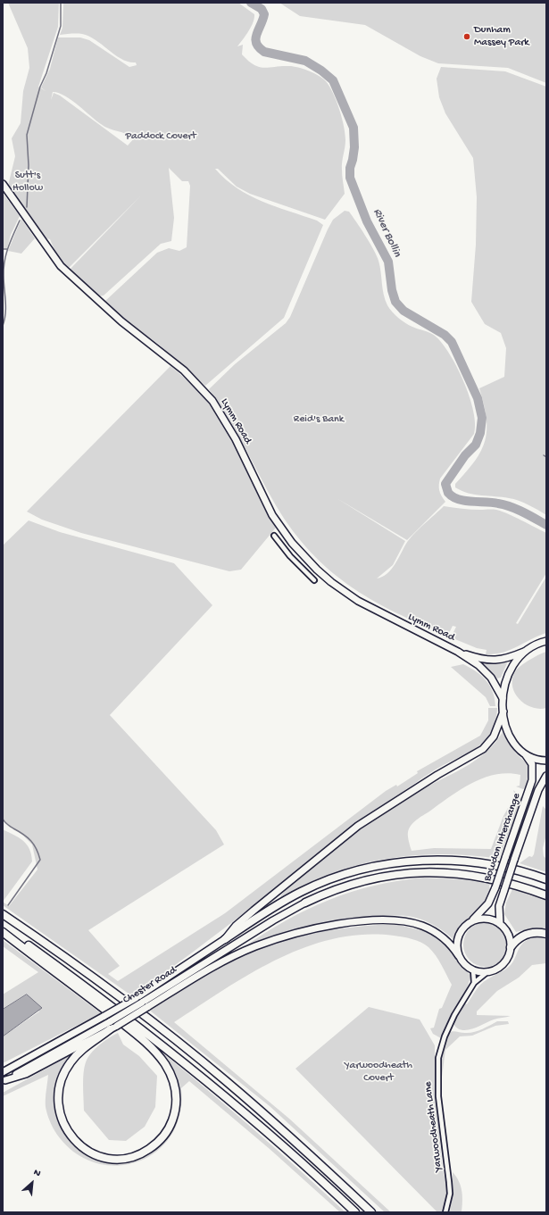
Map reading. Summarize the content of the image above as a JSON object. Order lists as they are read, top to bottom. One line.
{"streets":{"main road":["Lymm Road","Bowdon Interchange","Chester Road"],"street":["Yarwoodheath Lane"]},"crossings":[["Bowdon Interchange","Yarwoodheath Lane"]],"water":["River Bollin"],"parks":["Paddock Covert","Sutt's Hollow","Reid's Bank","Yarwoodheath Covert"],"places":["Dunham Massey Park"],"north":"top right"}
